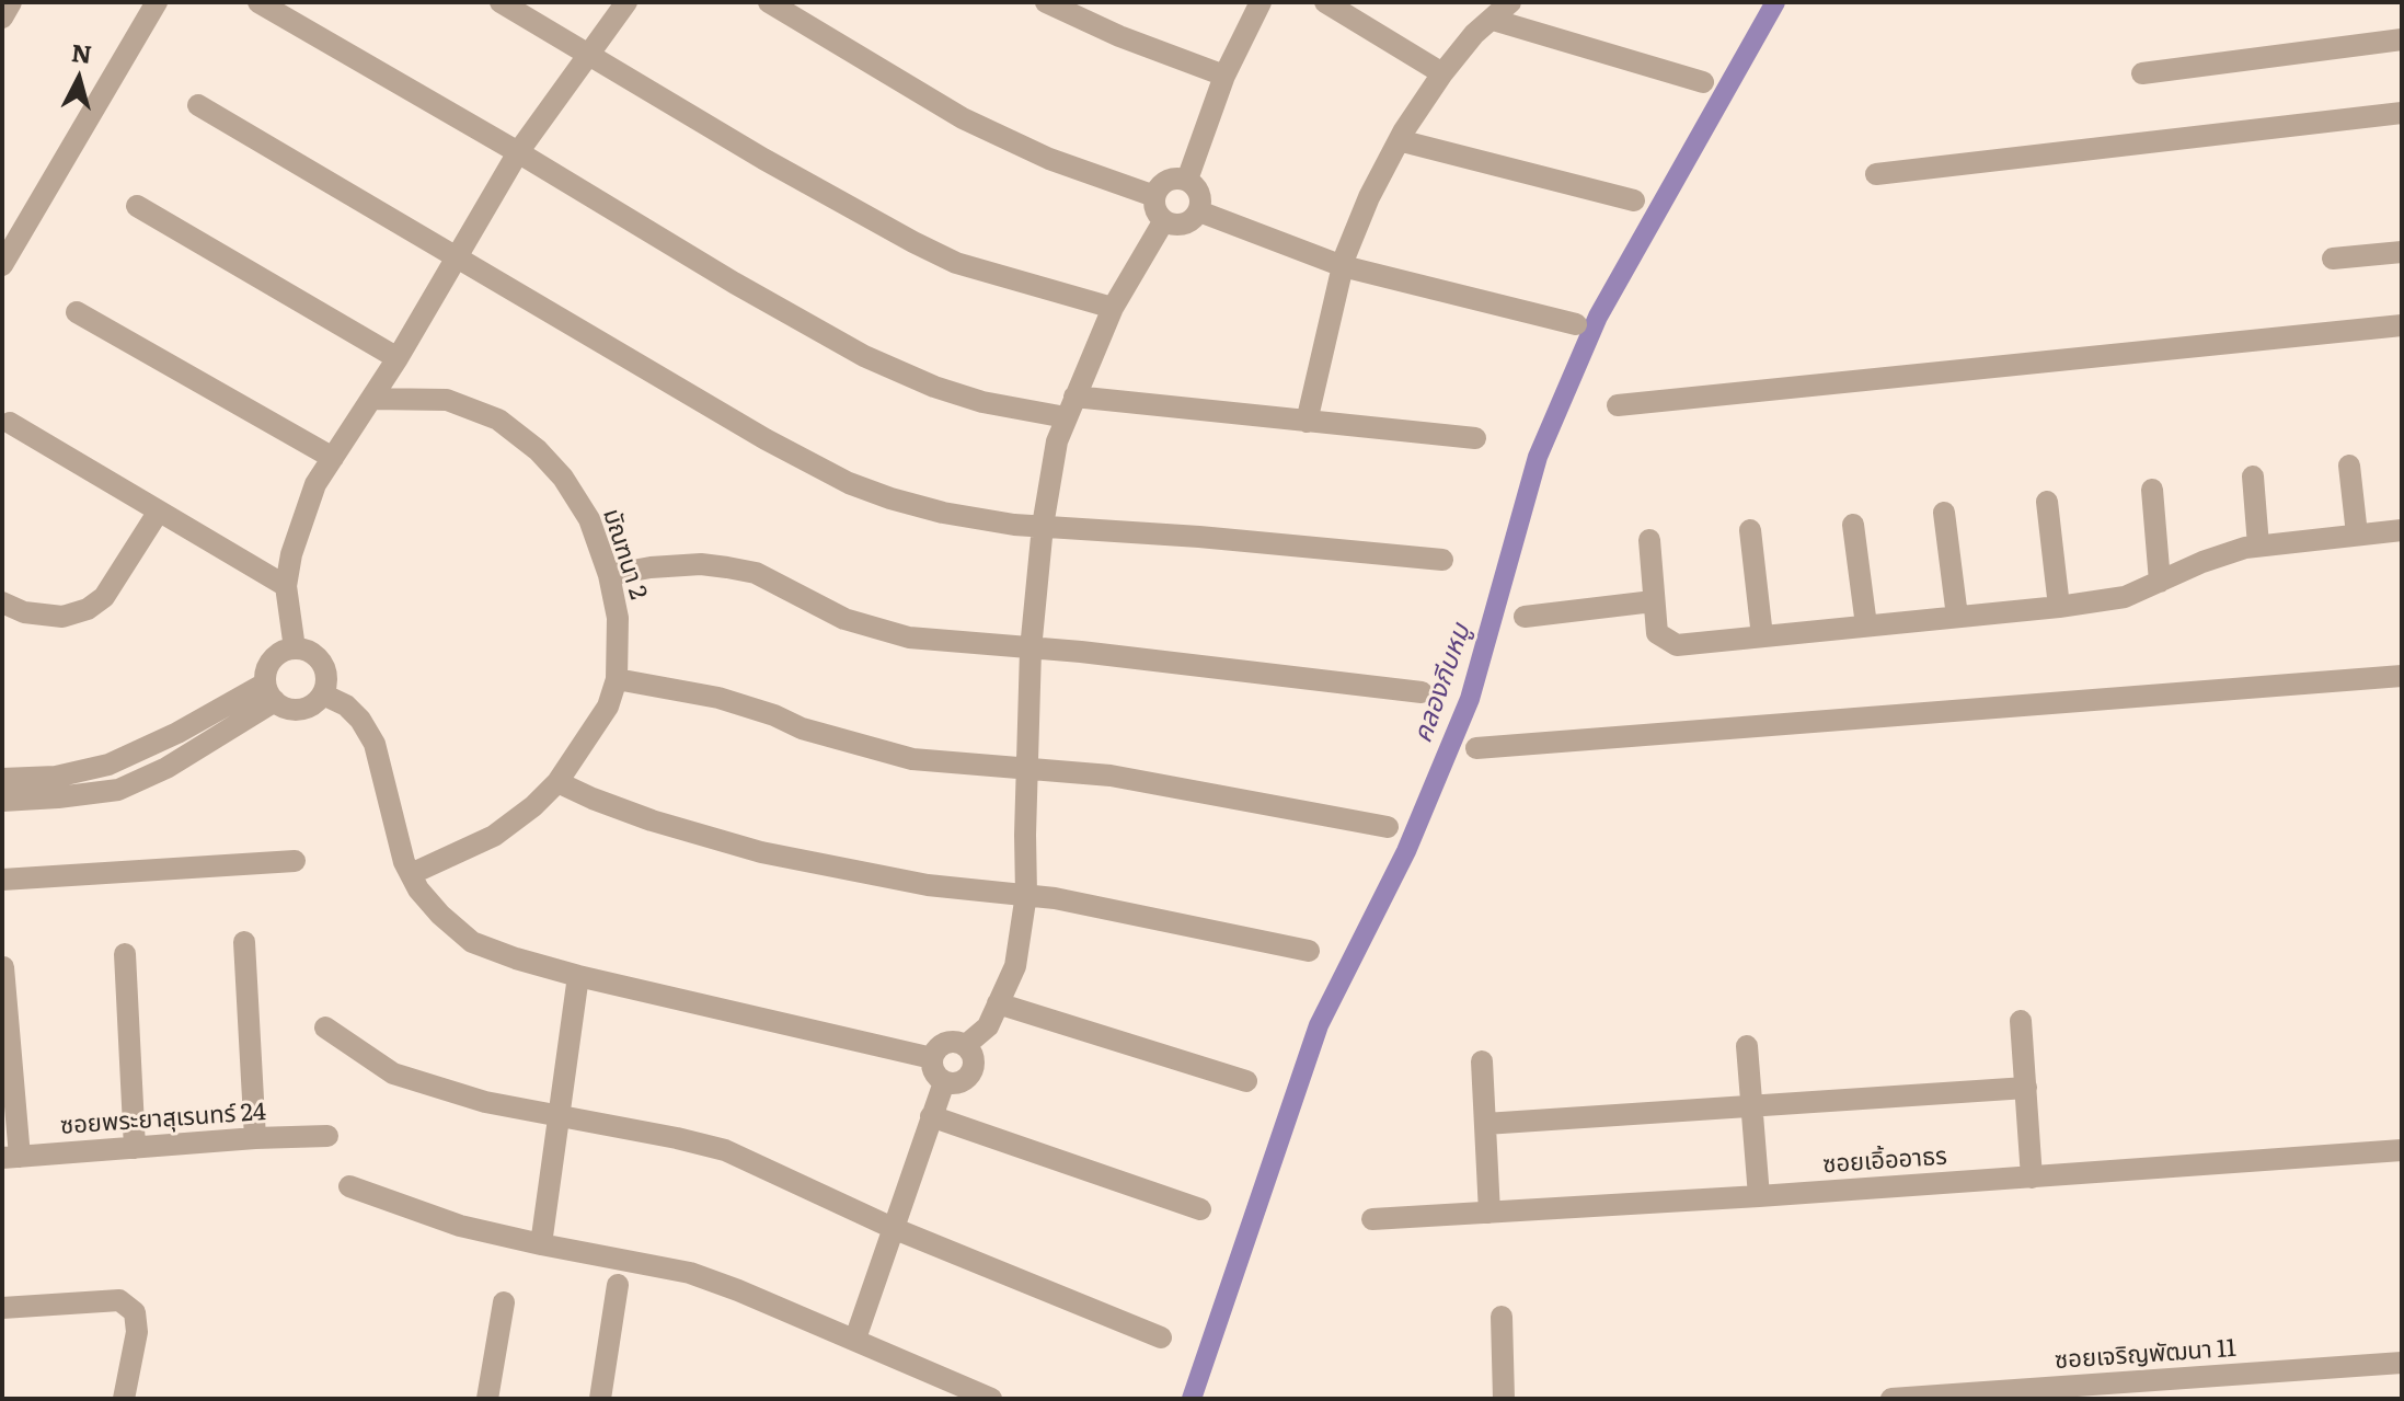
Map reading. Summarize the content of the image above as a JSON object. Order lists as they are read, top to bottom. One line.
{"streets":{"street":["มัณฑนา 2","ซอยพระยาสุเรนทร์ 24","ซอยเอิ้ออาธร","ซอยเจริญพัฒนา 11"]},"water":["คลองกีบหมู"],"north":"top"}
